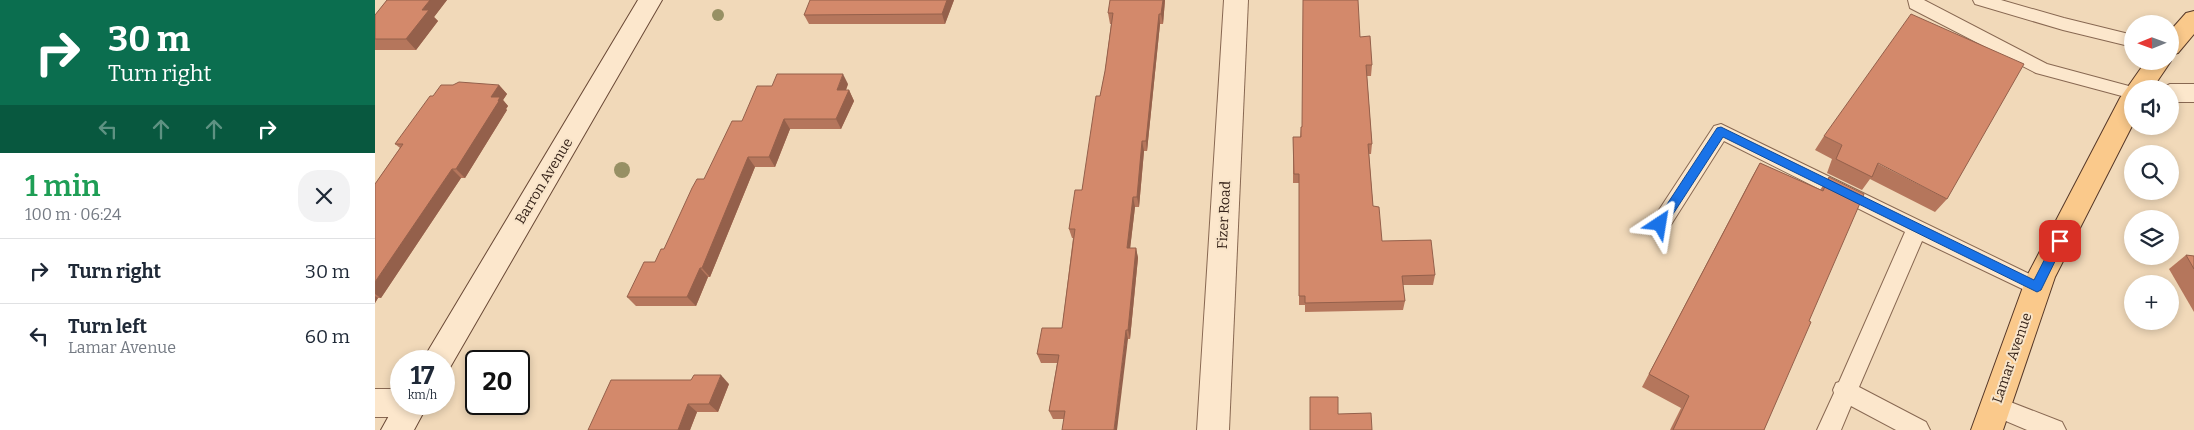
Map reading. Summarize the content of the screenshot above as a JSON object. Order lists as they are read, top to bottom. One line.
{"streets":{"main road":["Lamar Avenue"],"street":["Barron Avenue","Fizer Road"]},"north":"left","page":{"turn":["30 m","Turn right"],"map_buttons":"+","heading":["1 min","100 m · 06:24"],"list":[{"name":"Turn right","value":"30 m"},{"name":"Turn left","note":"Lamar Avenue","value":"60 m"}],"speed":"17 km/h","limit":"20"}}
